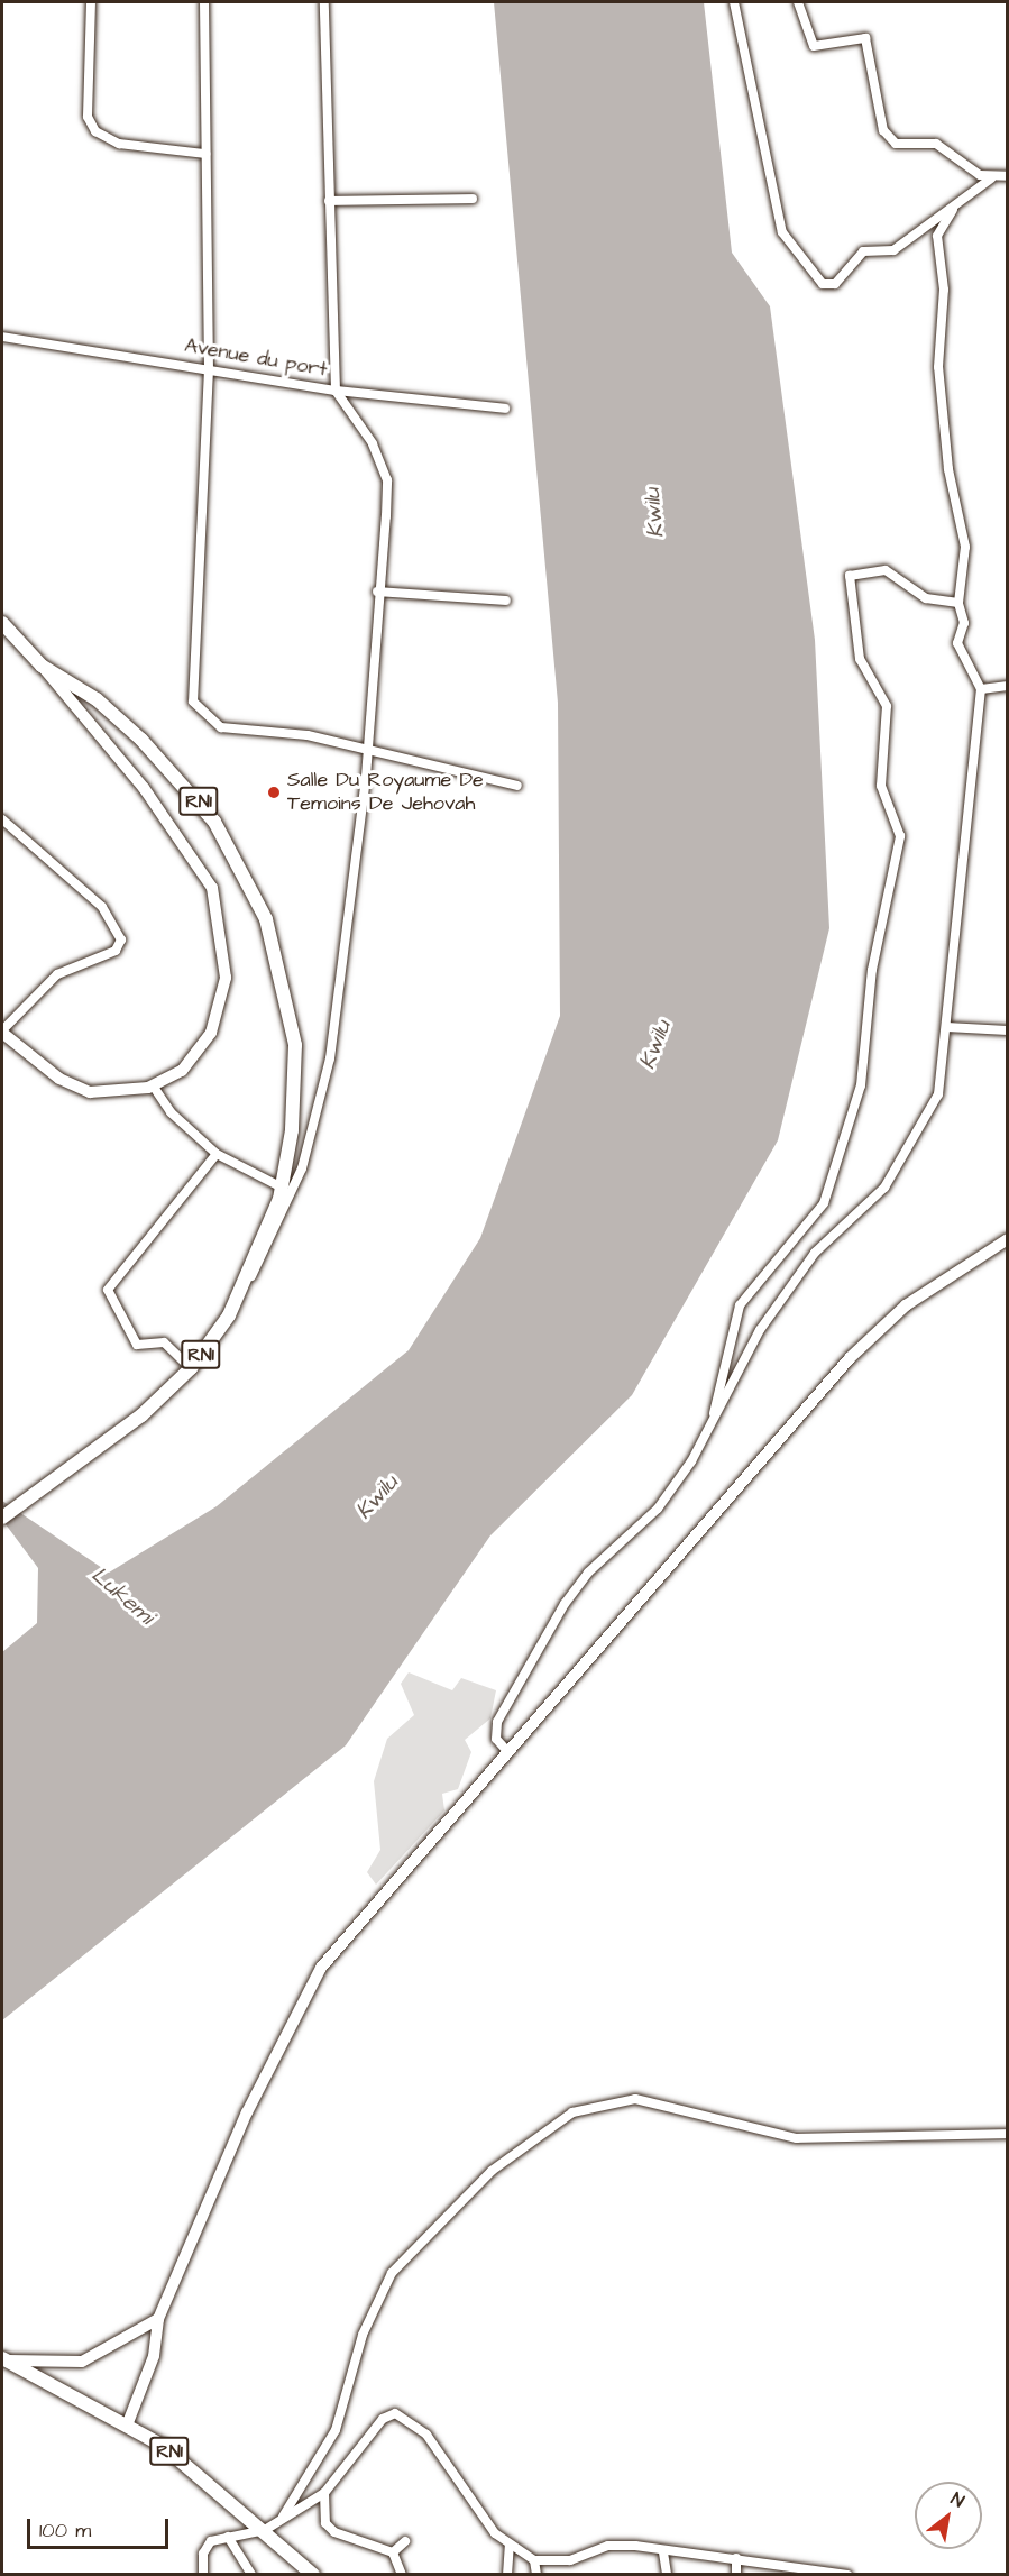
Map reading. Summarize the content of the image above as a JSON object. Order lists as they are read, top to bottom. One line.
{"streets":{"highway":["RN1"],"street":["Avenue du port"]},"water":["Kwilu","Lukemi"],"places":["Salle Du Royaume De Temoins De Jehovah"],"scale_bar":"100 m","north":"top right"}
